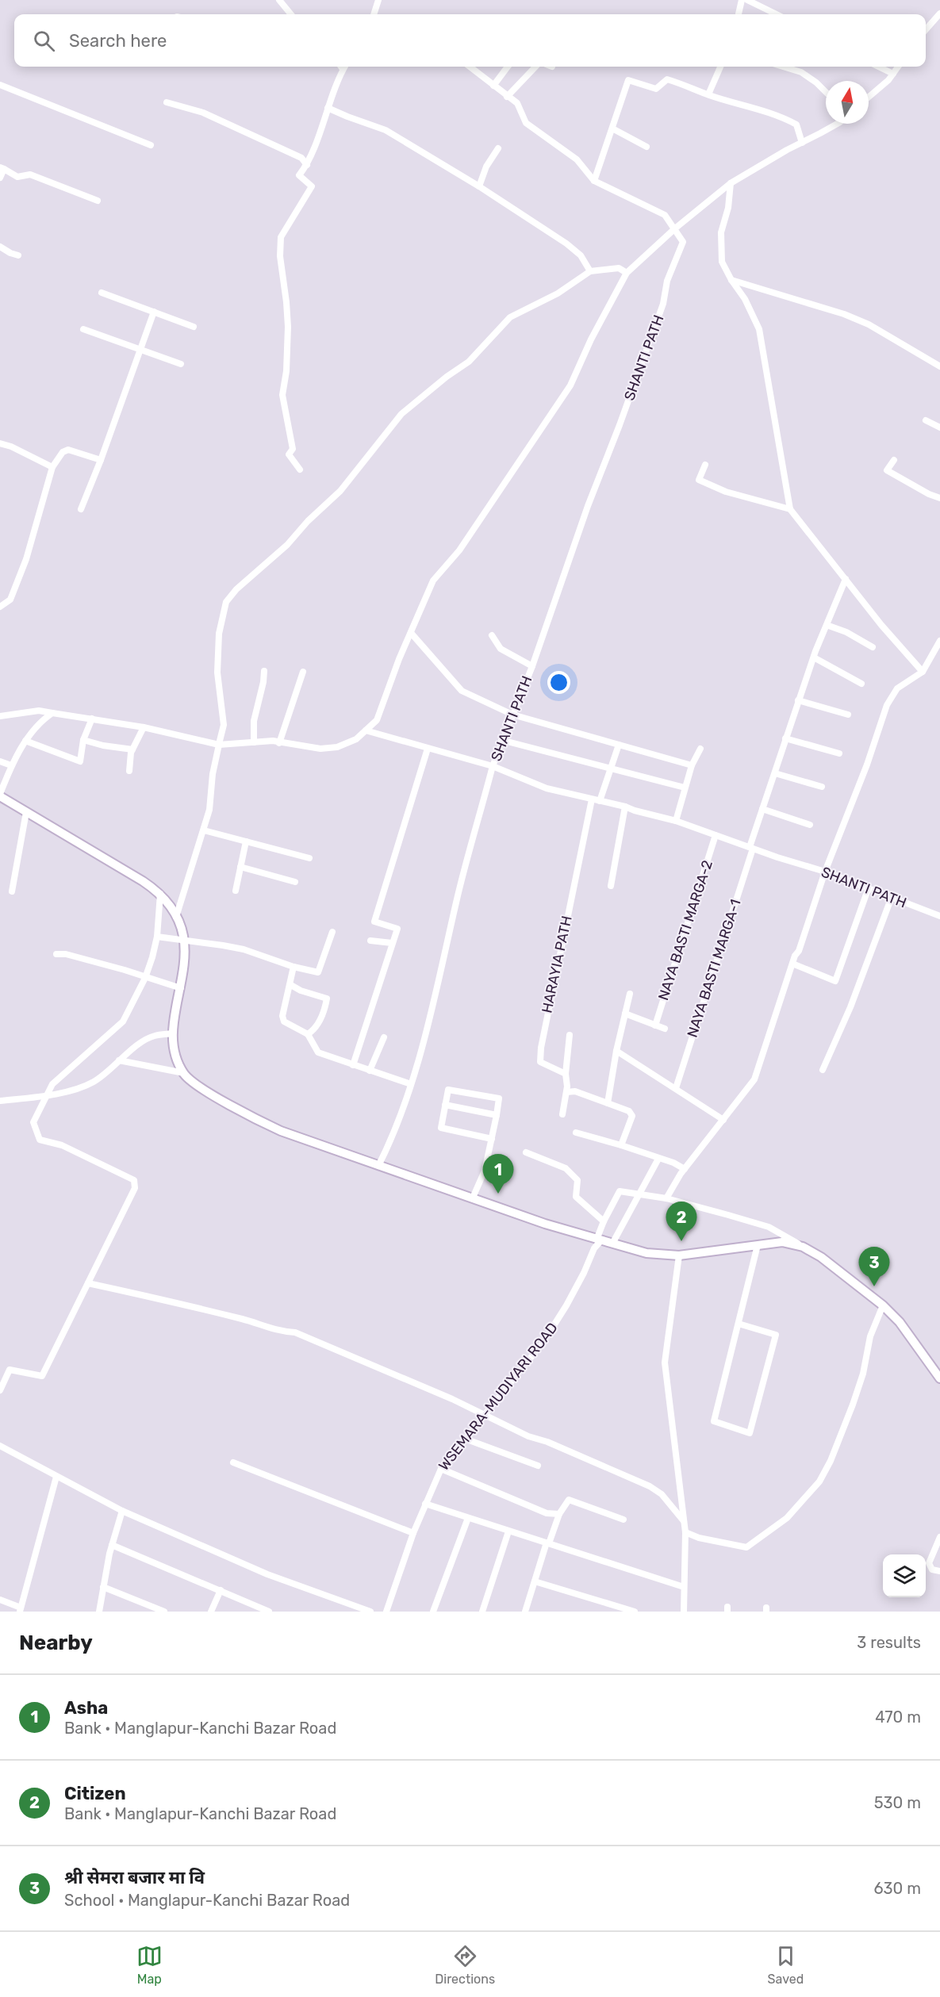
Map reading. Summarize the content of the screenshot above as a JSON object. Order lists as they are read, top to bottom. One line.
{"streets":{"street":["SHANTI PATH","NAYA BASTI MARGA-2","HARAYIA PATH","NAYA BASTI MARGA-1","WSEMARA-MUDIYARI ROAD"]},"crossings":[["SHANTI PATH","NAYA BASTI MARGA-2"],["SHANTI PATH","HARAYIA PATH"],["SHANTI PATH","NAYA BASTI MARGA-1"]],"north":"top","page":{"search":"Search here","pins":["1","2","3"],"heading":["Nearby","3 results"],"list":[{"mark":"1","name":"Asha","note":"Bank · Manglapur-Kanchi Bazar Road","value":"470 m"},{"mark":"2","name":"Citizen","note":"Bank · Manglapur-Kanchi Bazar Road","value":"530 m"},{"mark":"3","name":"श्री सेमरा बजार मा वि","note":"School · Manglapur-Kanchi Bazar Road","value":"630 m"}],"nav":["Map","Directions","Saved"]}}
